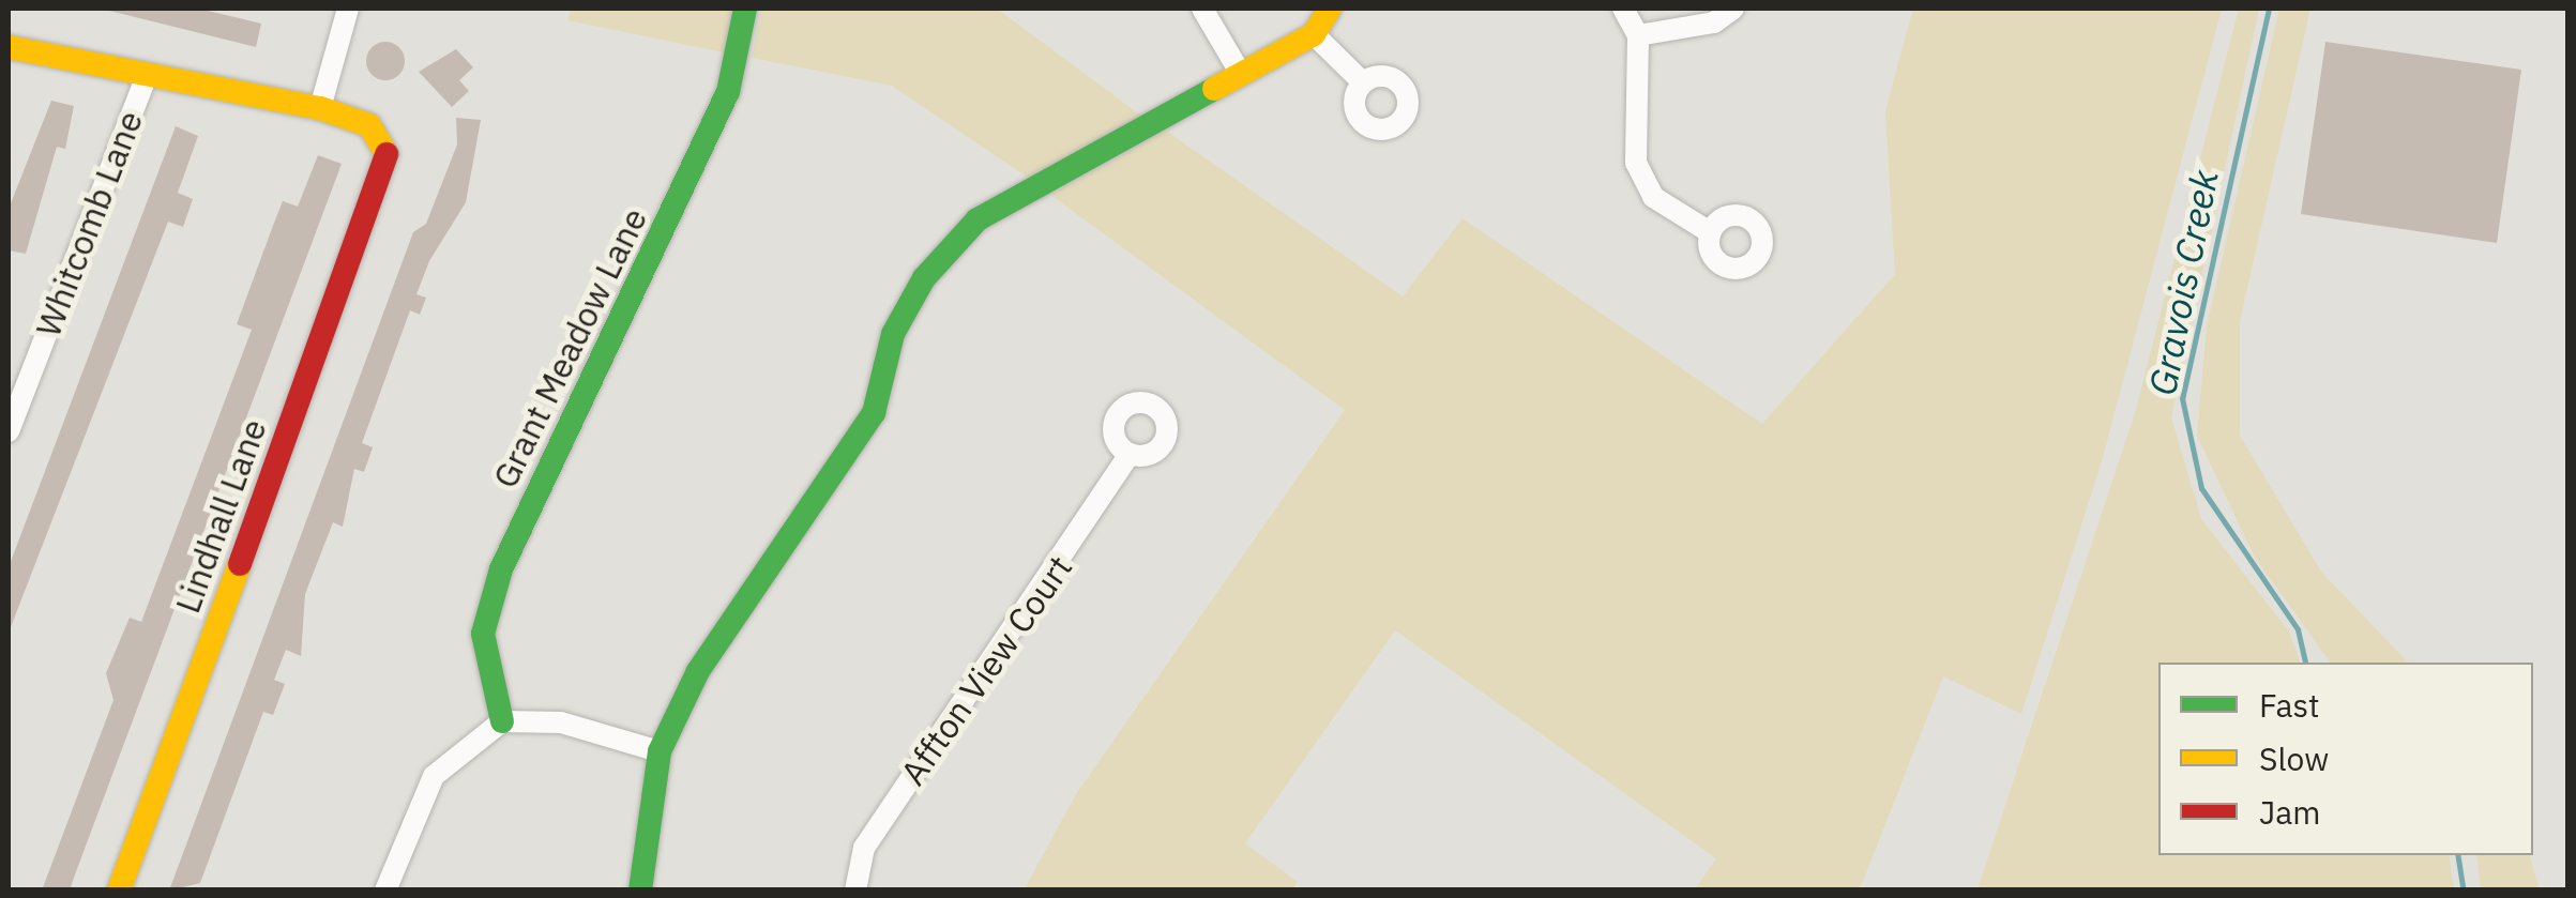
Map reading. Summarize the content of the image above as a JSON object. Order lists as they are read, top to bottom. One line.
{"streets":{"street":["Whitcomb Lane","Grant Meadow Lane","Lindhall Lane","Affton View Court"]},"water":["Gravois Creek"],"legend":["Fast","Slow","Jam"]}
